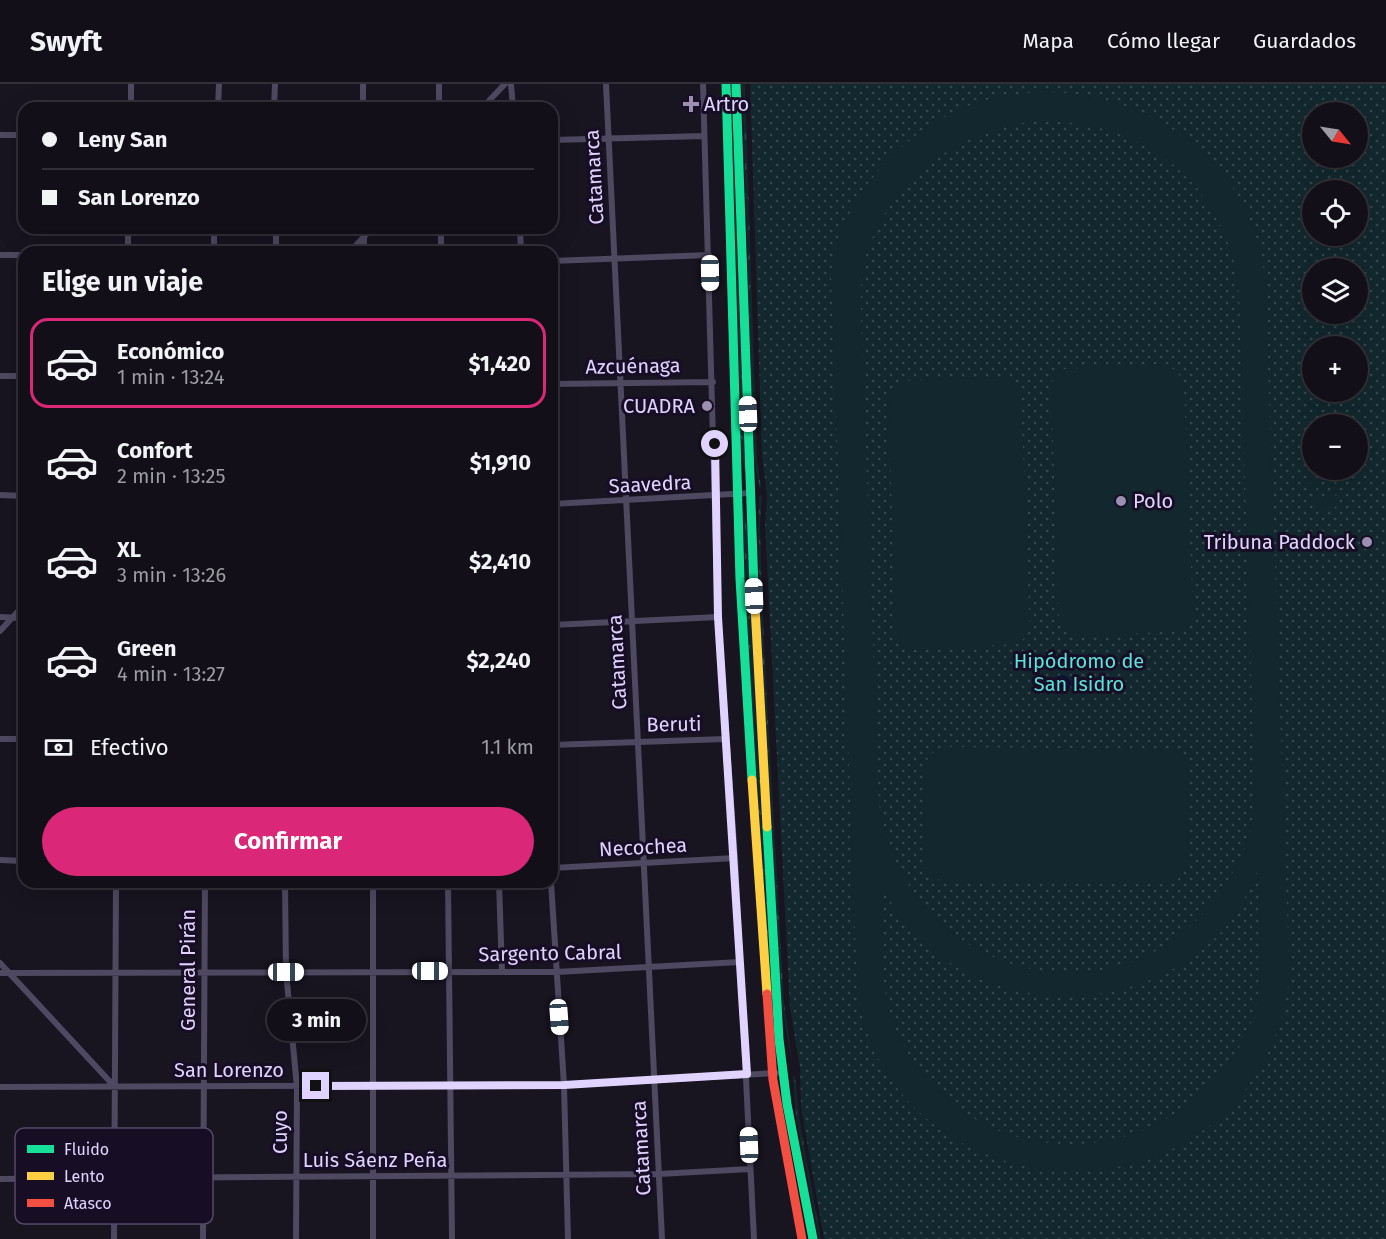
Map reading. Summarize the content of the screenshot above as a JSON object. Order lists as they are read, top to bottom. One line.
{"streets":{"street":["Catamarca","Azcuénaga","Saavedra","Beruti","Necochea","Sargento Cabral","General Pirán","San Lorenzo","Cuyo","Luis Sáenz Peña"]},"crossings":[["Catamarca","Azcuénaga"],["Catamarca","Saavedra"],["Catamarca","Beruti"],["Catamarca","Necochea"],["Catamarca","Sargento Cabral"],["Catamarca","San Lorenzo"],["Catamarca","Luis Sáenz Peña"],["Sargento Cabral","General Pirán"],["Sargento Cabral","Cuyo"],["General Pirán","San Lorenzo"],["San Lorenzo","Cuyo"],["Cuyo","Luis Sáenz Peña"]],"parks":["Hipódromo de San Isidro"],"places":{"health":["Artro"],"other":["CUADRA","Polo","Tribuna Paddock"]},"legend":["Fluido","Lento","Atasco"],"north":"bottom right","page":{"header":"Swyft","nav":["Mapa","Cómo llegar","Guardados"],"map_buttons":["+","−"],"banner":["Leny San","San Lorenzo"],"heading":"Elige un viaje","list":[{"name":"Económico","note":"1 min · 13:24","value":"$1,420"},{"name":"Confort","note":"2 min · 13:25","value":"$1,910"},{"name":"XL","note":"3 min · 13:26","value":"$2,410"},{"name":"Green","note":"4 min · 13:27","value":"$2,240"}],"pay":["Efectivo","1.1 km"],"buttons":"Confirmar","bubble":"3 min"}}
